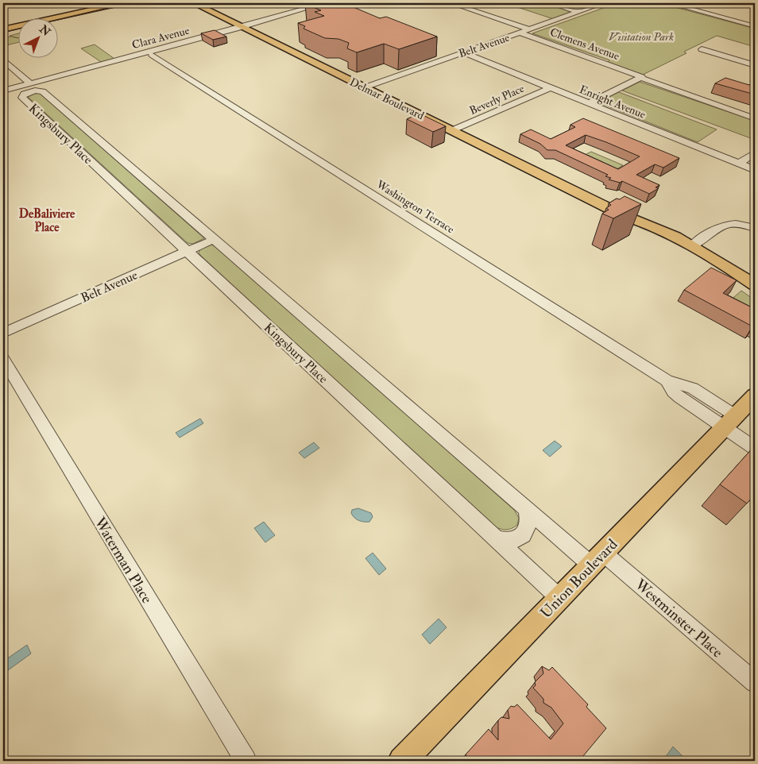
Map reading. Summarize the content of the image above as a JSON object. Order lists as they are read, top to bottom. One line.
{"streets":{"main road":["Delmar Boulevard","Union Boulevard"],"street":["Clara Avenue","Clemens Avenue","Belt Avenue","Beverly Place","Enright Avenue","Kingsbury Place","Washington Terrace","Waterman Place","Westminster Place"]},"crossings":[["Clara Avenue","Delmar Boulevard"],["Clara Avenue","Kingsbury Place"],["Clemens Avenue","Belt Avenue"],["Belt Avenue","Delmar Boulevard"],["Belt Avenue","Enright Avenue"],["Belt Avenue","Kingsbury Place"],["Delmar Boulevard","Beverly Place"],["Beverly Place","Enright Avenue"],["Kingsbury Place","Union Boulevard"],["Kingsbury Place","Westminster Place"],["Washington Terrace","Union Boulevard"],["Union Boulevard","Westminster Place"]],"districts":["DeBaliviere Place"],"parks":["Visitation Park"],"north":"top right"}
